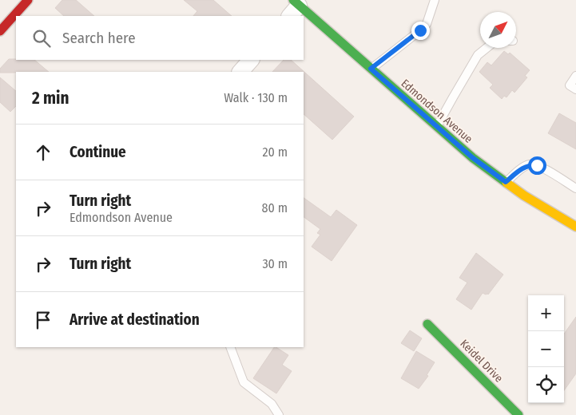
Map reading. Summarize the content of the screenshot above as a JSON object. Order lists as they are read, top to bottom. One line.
{"streets":{"main road":["Edmondson Avenue","Keidel Drive"]},"north":"top right","page":{"search":"Search here","heading":["2 min","Walk · 130 m"],"list":[["Continue","20 m"],["Turn right","Edmondson Avenue","80 m"],["Turn right","30 m"],"Arrive at destination"],"map_buttons":["+","−"]}}
